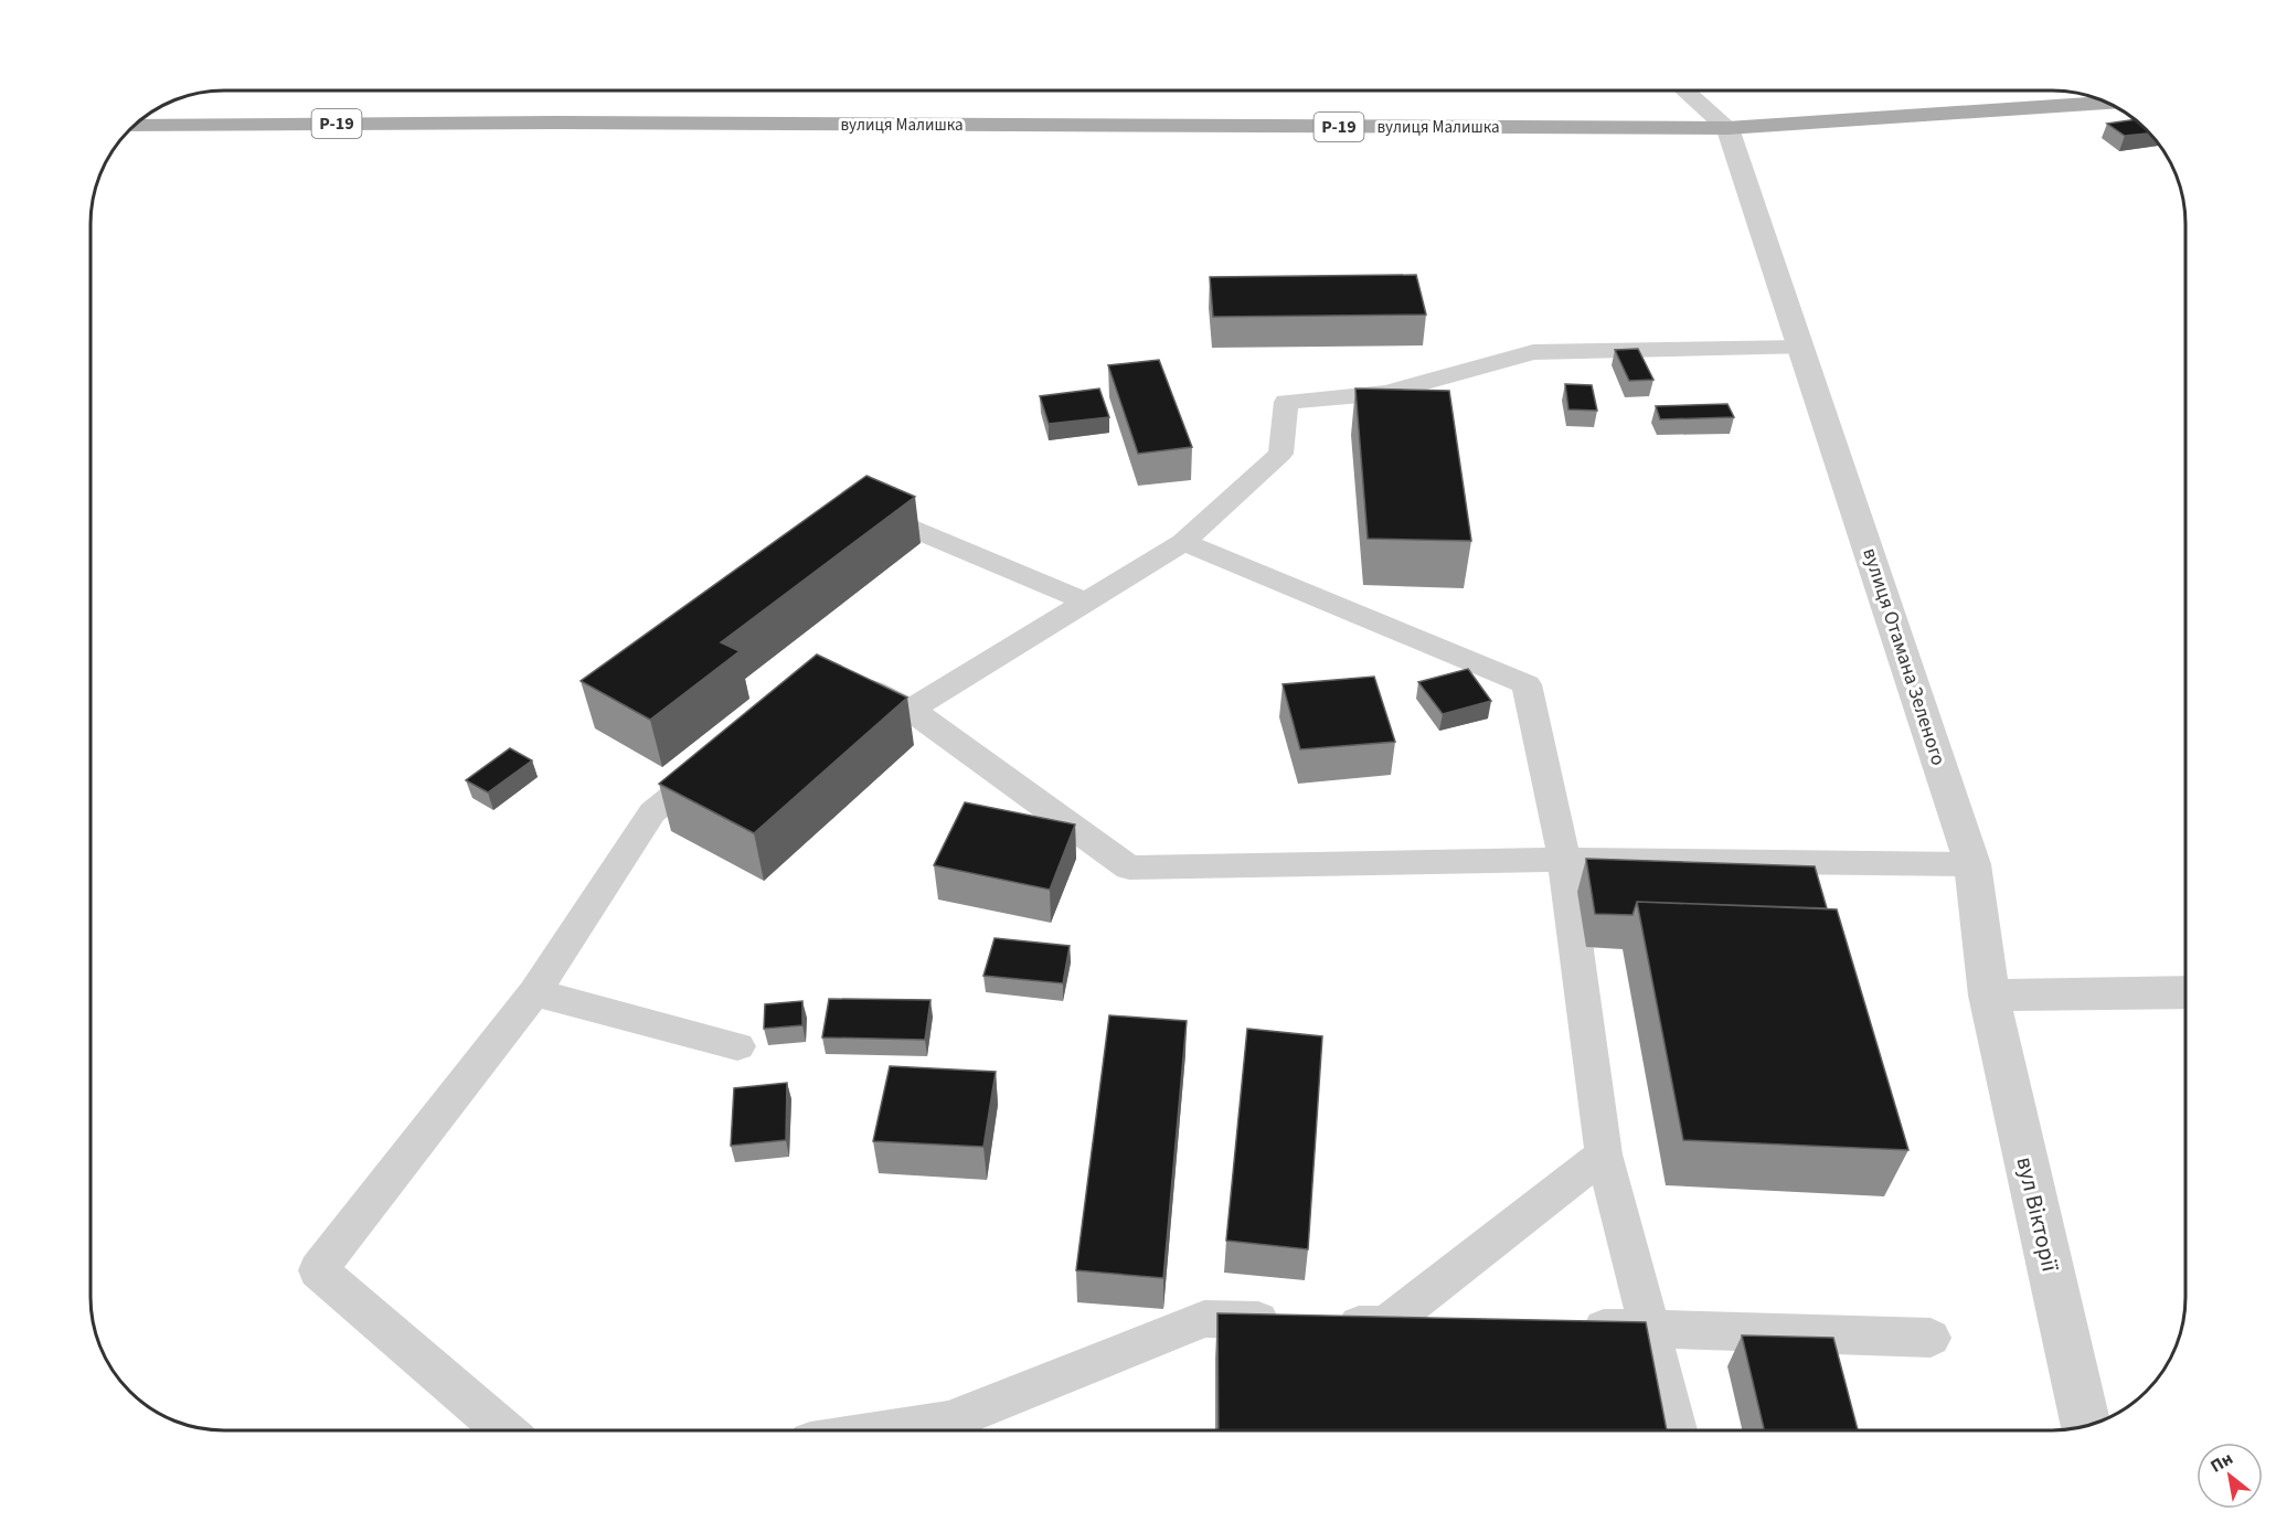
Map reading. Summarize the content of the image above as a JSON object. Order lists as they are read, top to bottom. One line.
{"streets":{"main road":["Р-19","вулиця Малишка"],"street":["вулиця Отамана Зеленого","вул Вікторії"]},"crossings":[["вулиця Малишка","вулиця Отамана Зеленого"],["вулиця Отамана Зеленого","вул Вікторії"]],"north":"top left"}
